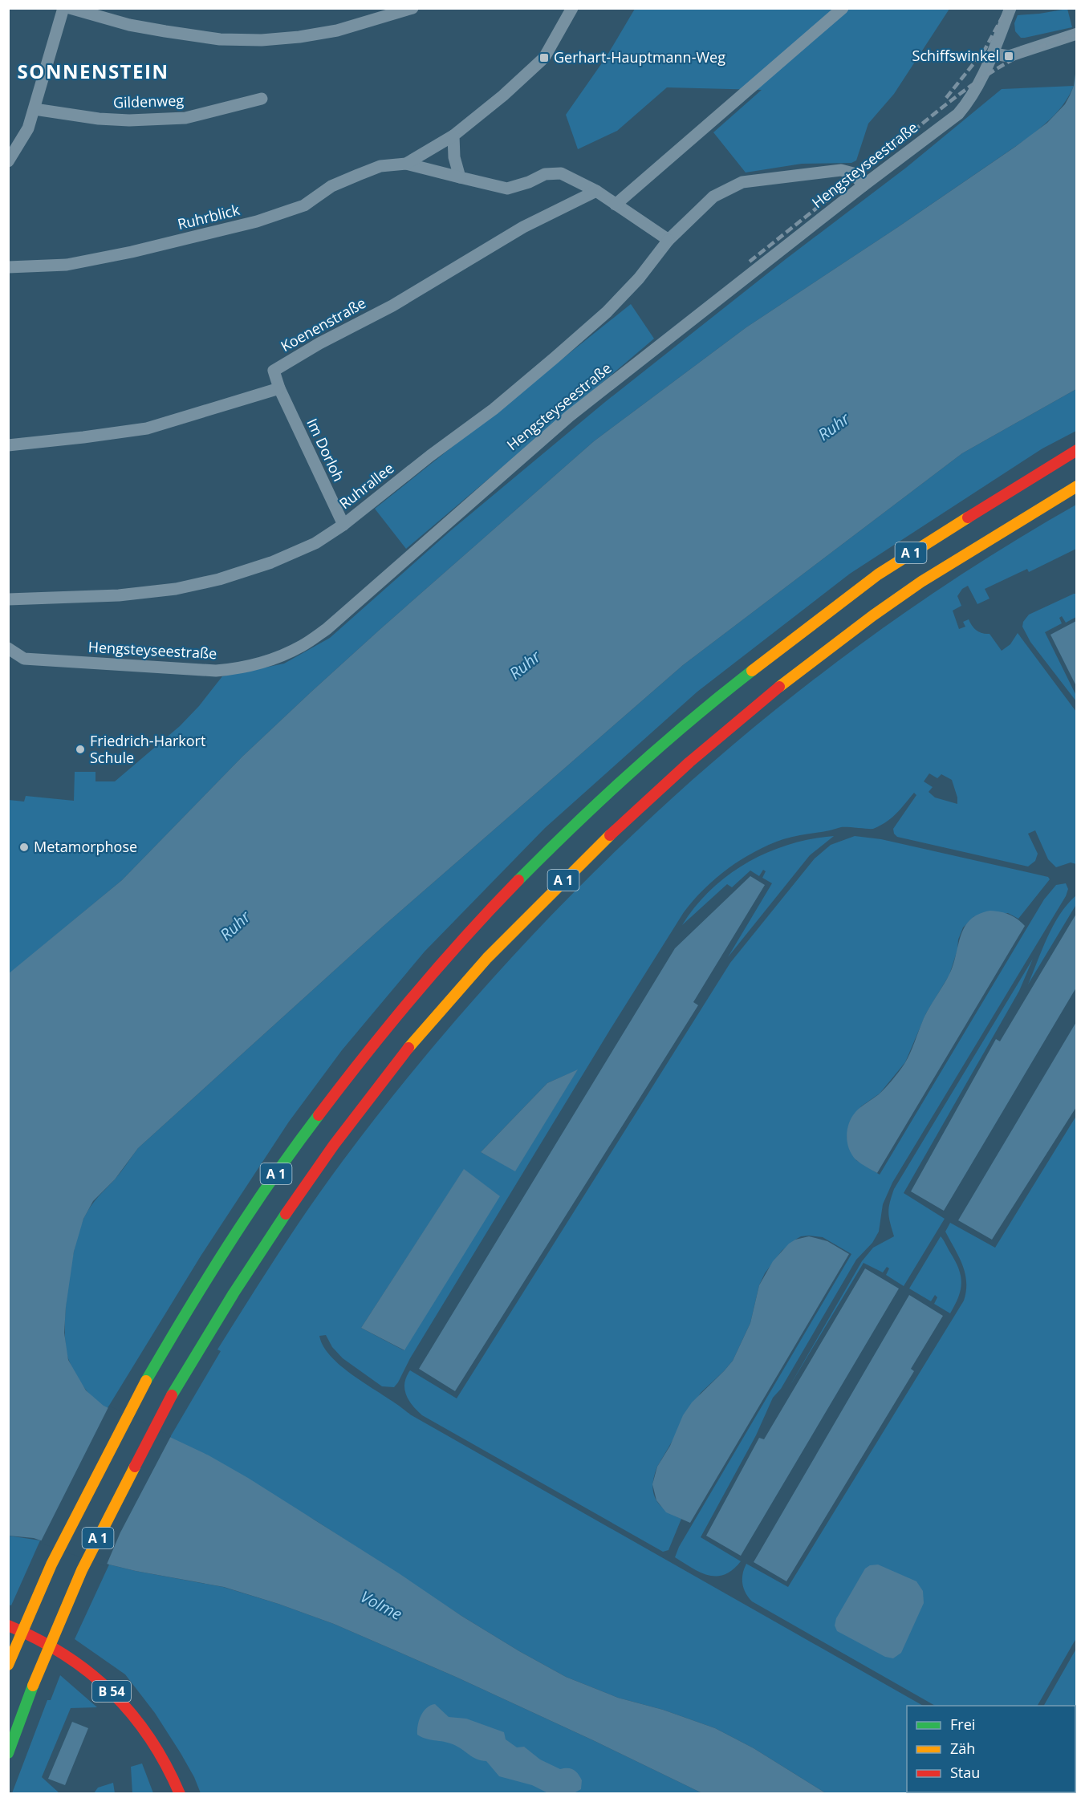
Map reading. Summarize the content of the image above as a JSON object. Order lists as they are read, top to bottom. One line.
{"streets":{"main road":["A 1","B 54"],"street":["Gildenweg","Hengsteyseestraße","Ruhrblick","Koenenstraße","Im Dorloh","Ruhrallee"]},"crossings":[["Koenenstraße","Im Dorloh"],["Im Dorloh","Ruhrallee"]],"districts":["SONNENSTEIN"],"water":["Ruhr","Volme"],"places":{"transit":["Schiffswinkel","Gerhart-Hauptmann-Weg"],"other":["Friedrich-Harkort Schule","Metamorphose"]},"legend":["Frei","Zäh","Stau"]}
